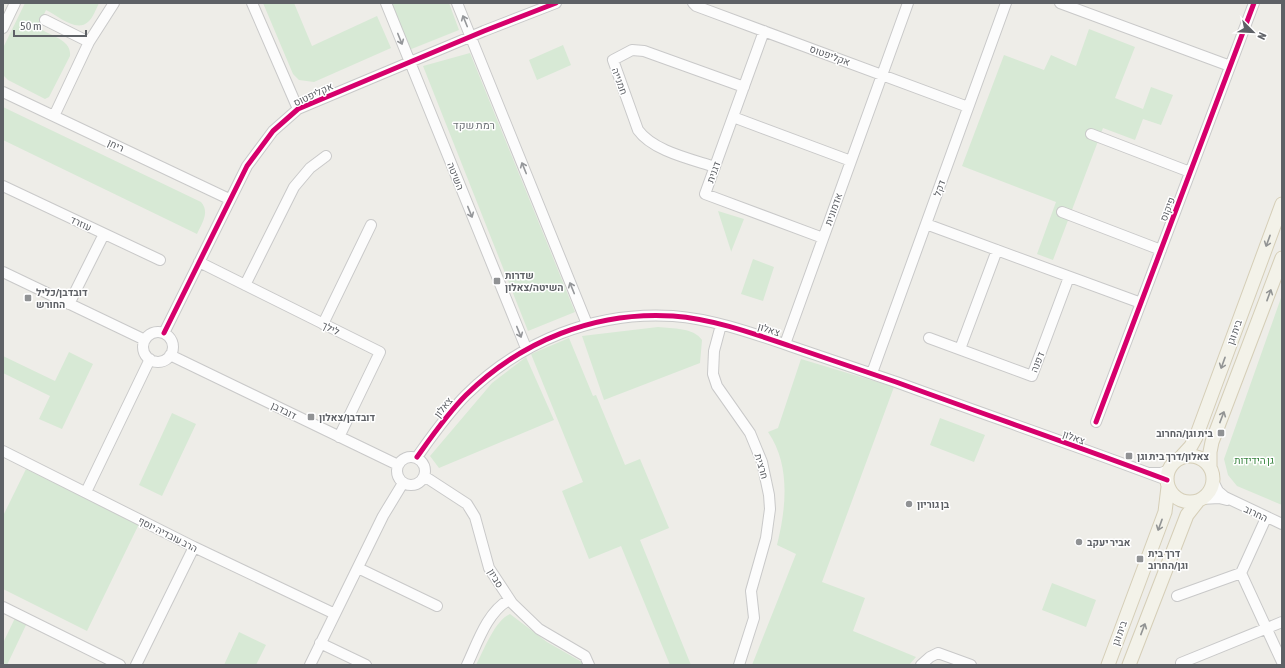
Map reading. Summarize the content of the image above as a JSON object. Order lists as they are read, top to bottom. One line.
{"streets":{"main road":["בית וגן"],"street":["אקליפטוס","חמנייה","ריחן","דגנית","השיטה","דקל","אדמונית","פיקוס","עוזרד","לילך","צאלון","דפנה","דובדבן","חרצית","החרוב","הרב עובדיה יוסף","סביון"]},"crossings":[["אקליפטוס","ריחן"],["אקליפטוס","דגנית"],["אקליפטוס","השיטה"],["אקליפטוס","דקל"],["אקליפטוס","אדמונית"],["אקליפטוס","לילך"],["אקליפטוס","דובדבן"],["חמנייה","דגנית"],["דגנית","אדמונית"],["השיטה","צאלון"],["דקל","צאלון"],["אדמונית","צאלון"],["לילך","דובדבן"],["צאלון","בית וגן"],["צאלון","דובדבן"],["צאלון","חרצית"],["צאלון","החרוב"],["צאלון","סביון"],["בית וגן","החרוב"],["דובדבן","סביון"]],"districts":["רמת שקד"],"parks":["גן הידידות"],"places":{"transit":["שדרות השיטה/צאלון","דובדבן/כליל החורש","דובדבן/צאלון","בית וגן/החרוב","צאלון/דרך בית וגן","דרך בית וגן/החרוב"],"other":["בן גוריון","אביר יעקב"]},"scale_bar":"50 m","north":"bottom right"}
